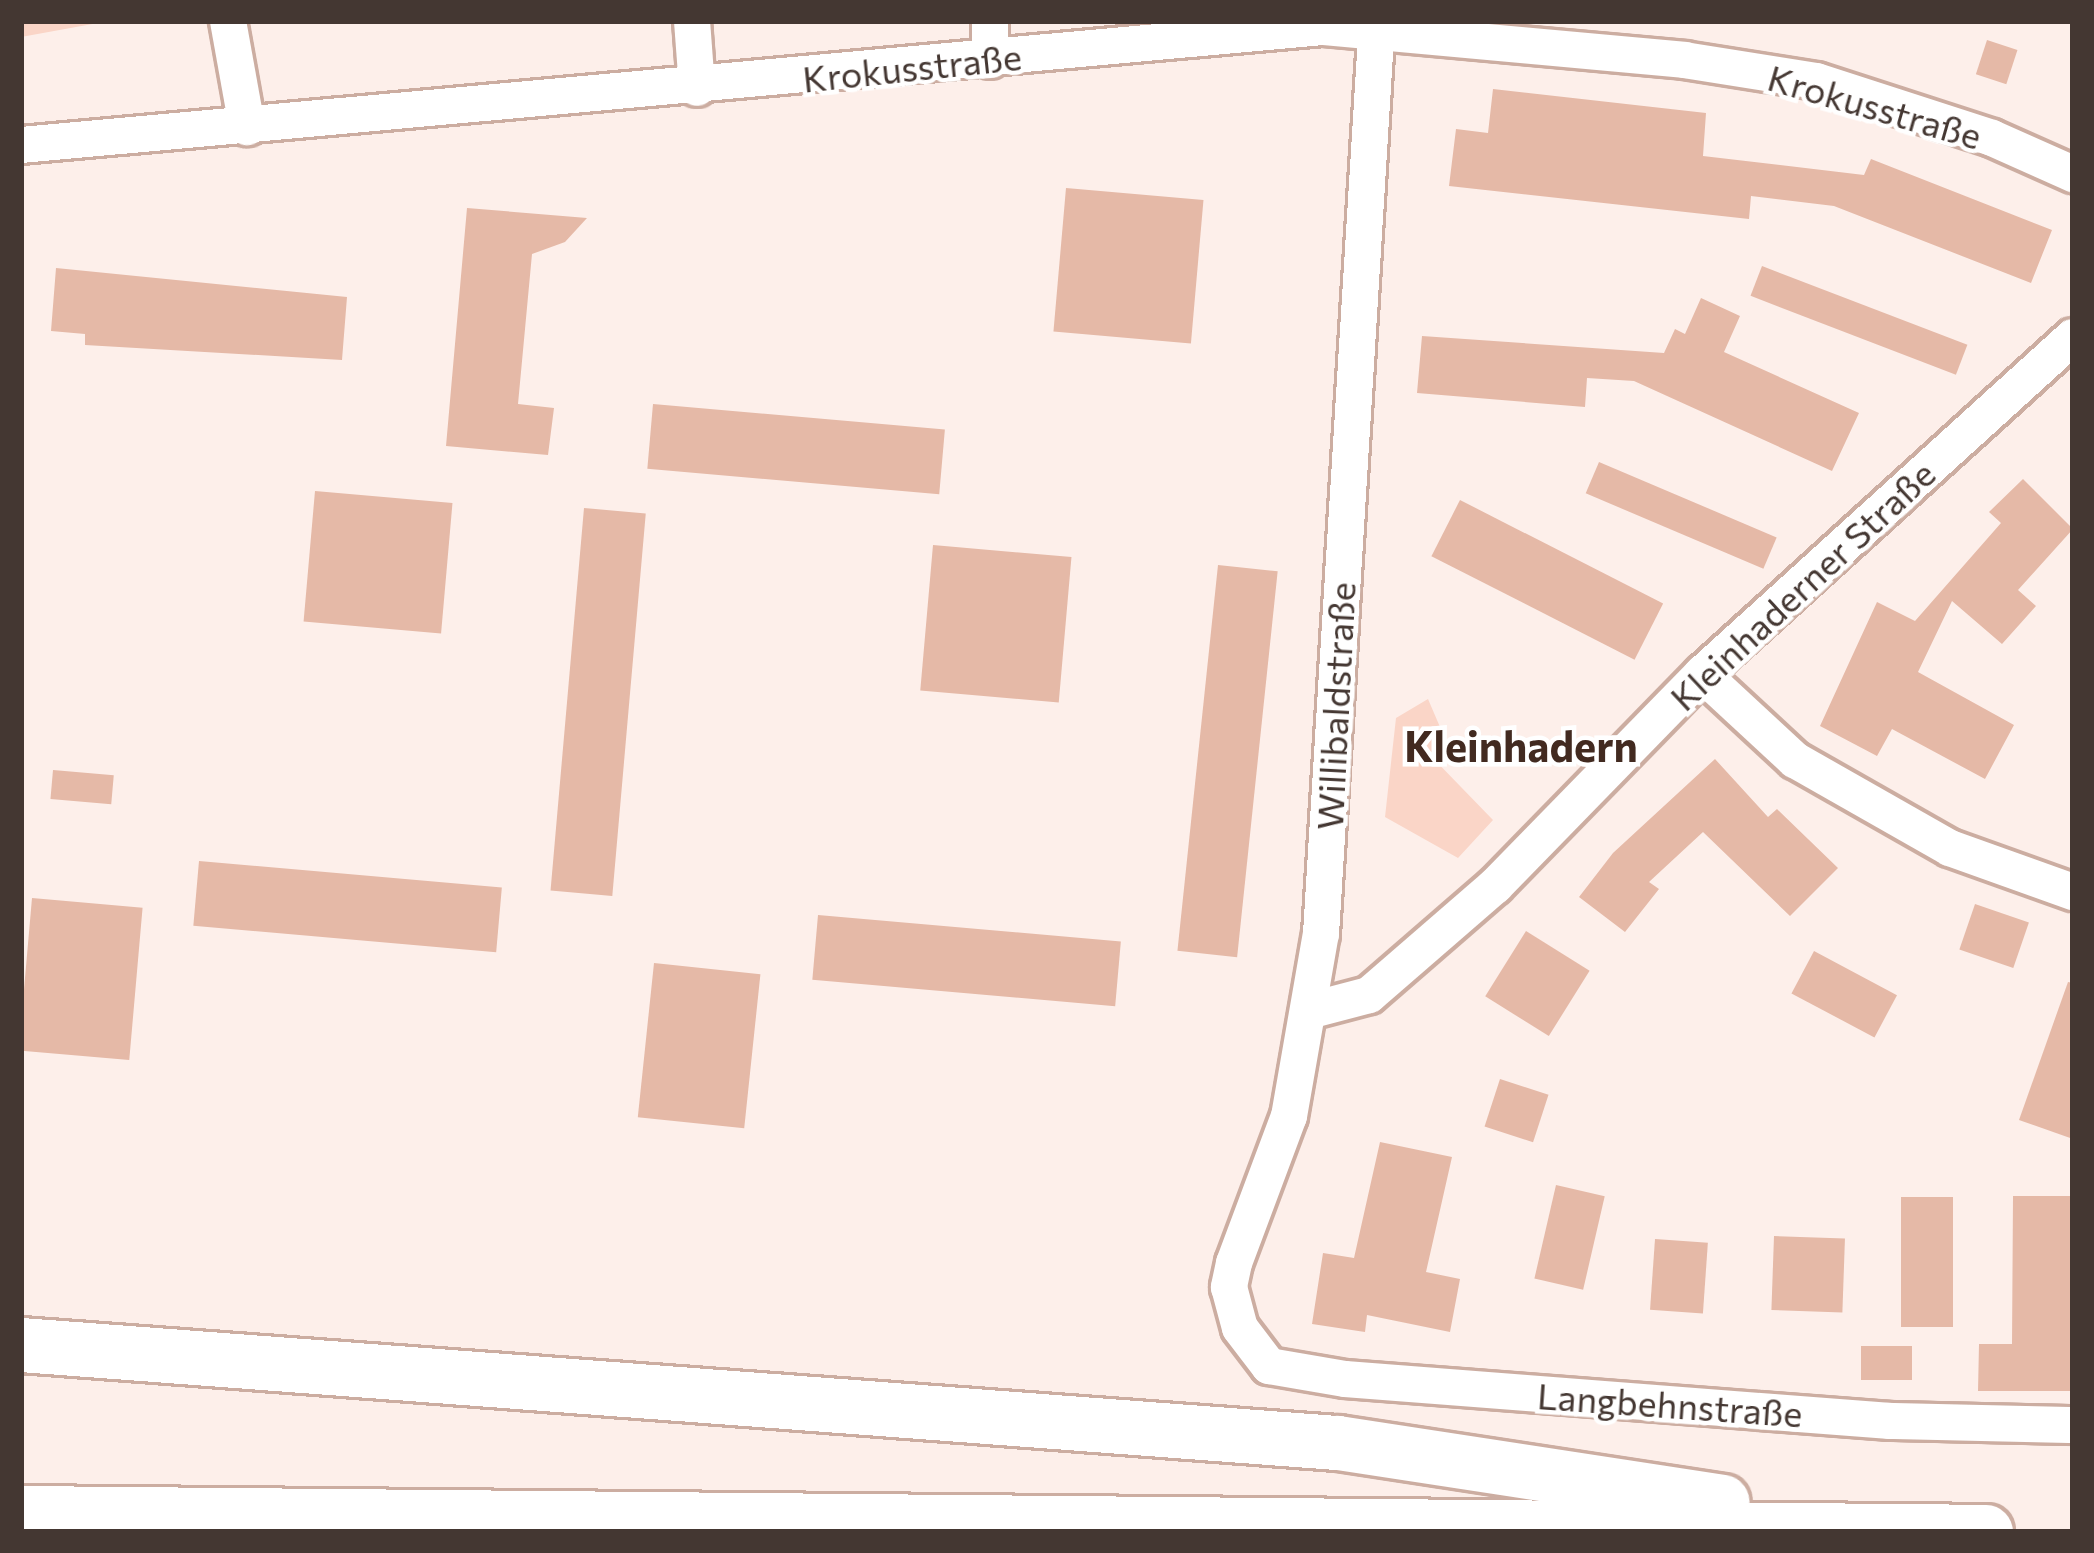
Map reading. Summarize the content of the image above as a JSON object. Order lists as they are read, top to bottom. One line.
{"streets":{"street":["Krokusstraße","Kleinhaderner Straße","Willibaldstraße","Langbehnstraße"]},"crossings":[["Krokusstraße","Willibaldstraße"],["Kleinhaderner Straße","Willibaldstraße"],["Willibaldstraße","Langbehnstraße"]],"districts":["Kleinhadern"]}
